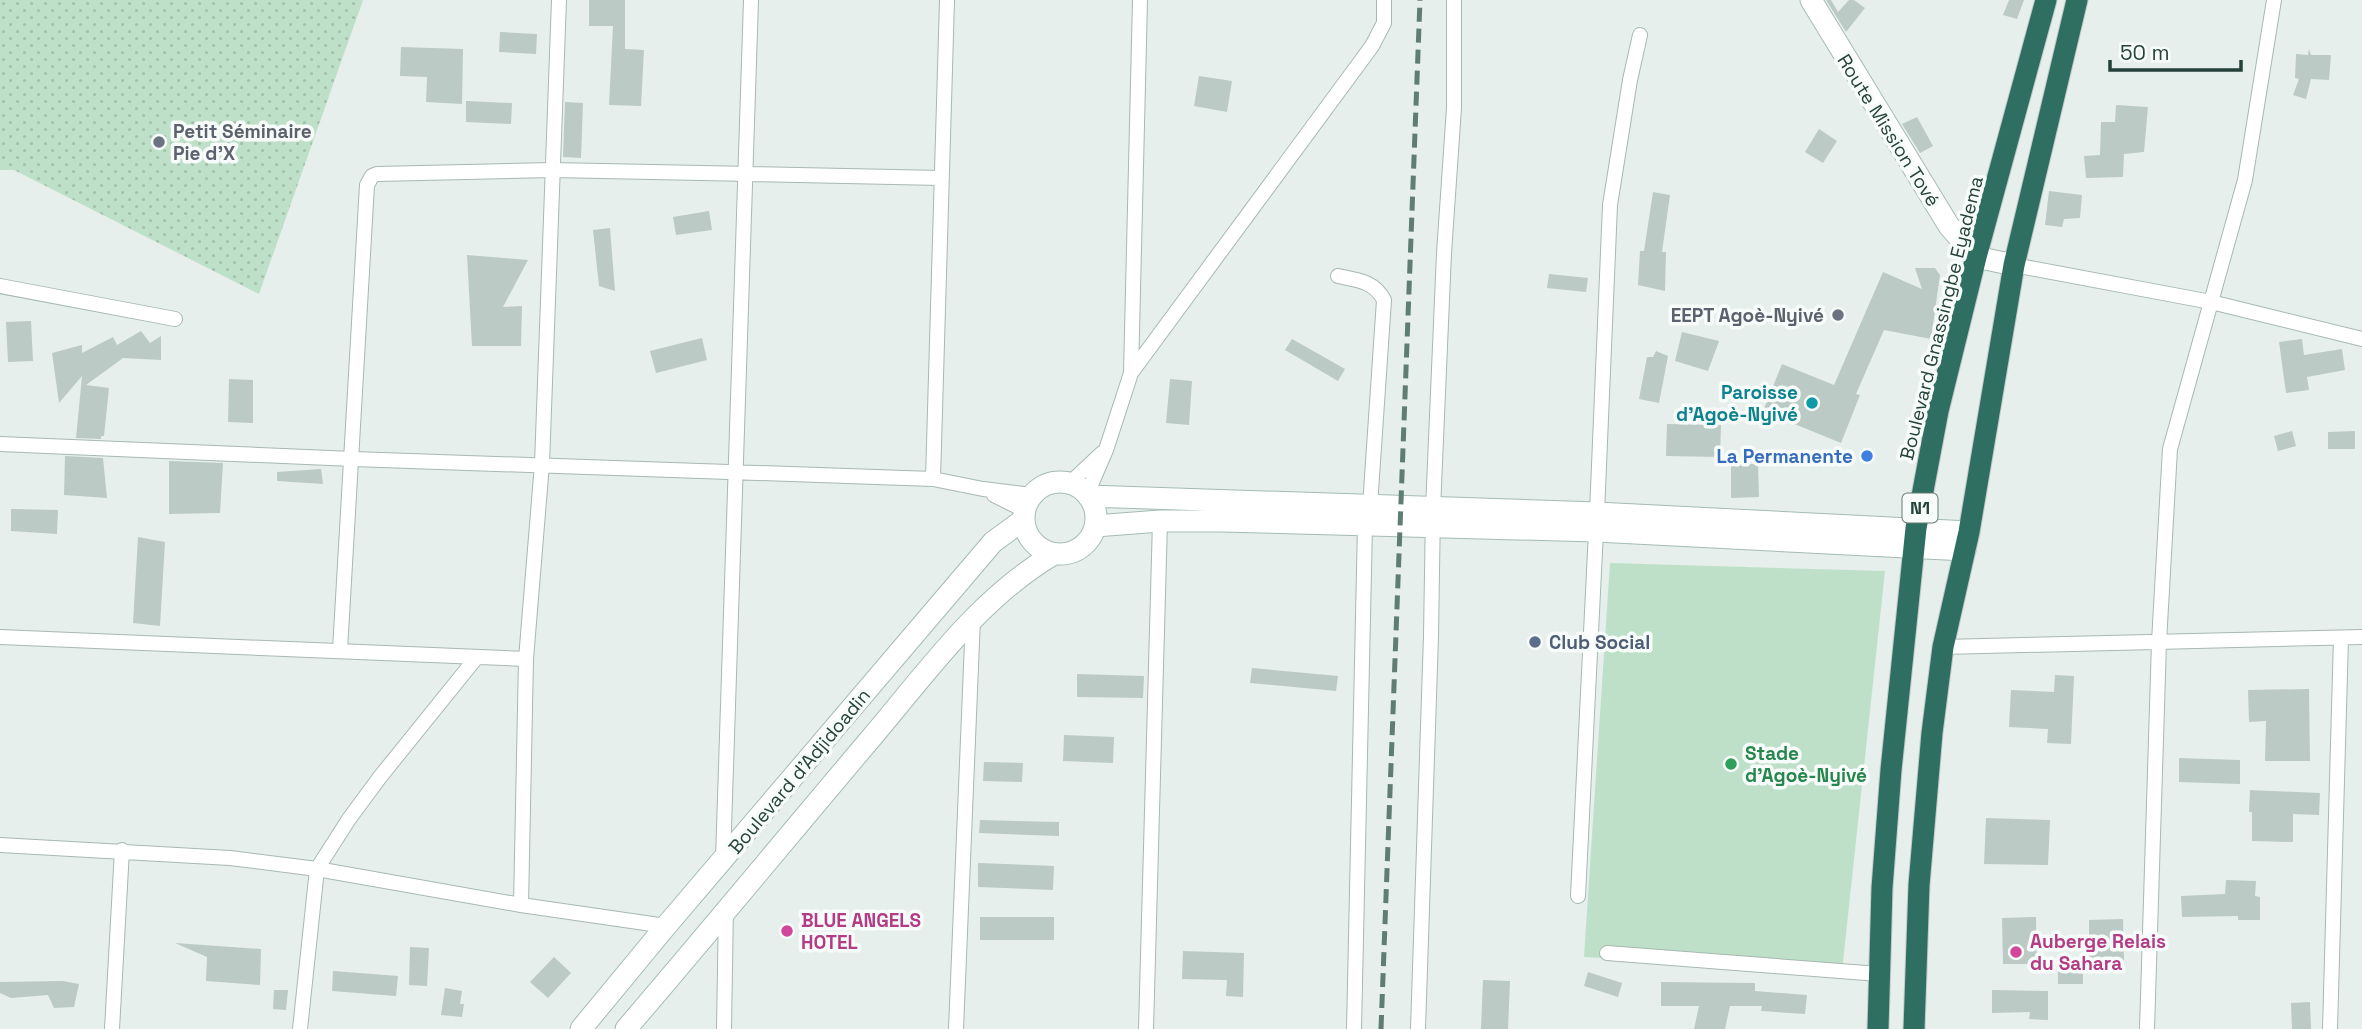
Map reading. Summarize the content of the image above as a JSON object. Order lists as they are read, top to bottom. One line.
{"streets":{"highway":["Boulevard Gnassingbe Eyadema","N1"],"main road":["Route Mission Tové","Boulevard d'Adjidoadin"]},"crossings":[["Route Mission Tové","Boulevard Gnassingbe Eyadema"]],"places":["Petit Séminaire Pie d'X","EEPT Agoè-Nyivé","Paroisse d'Agoè-Nyivé","La Permanente","Club Social","Stade d'Agoè-Nyivé","BLUE ANGELS HOTEL","Auberge Relais du Sahara"],"scale_bar":"50 m"}
